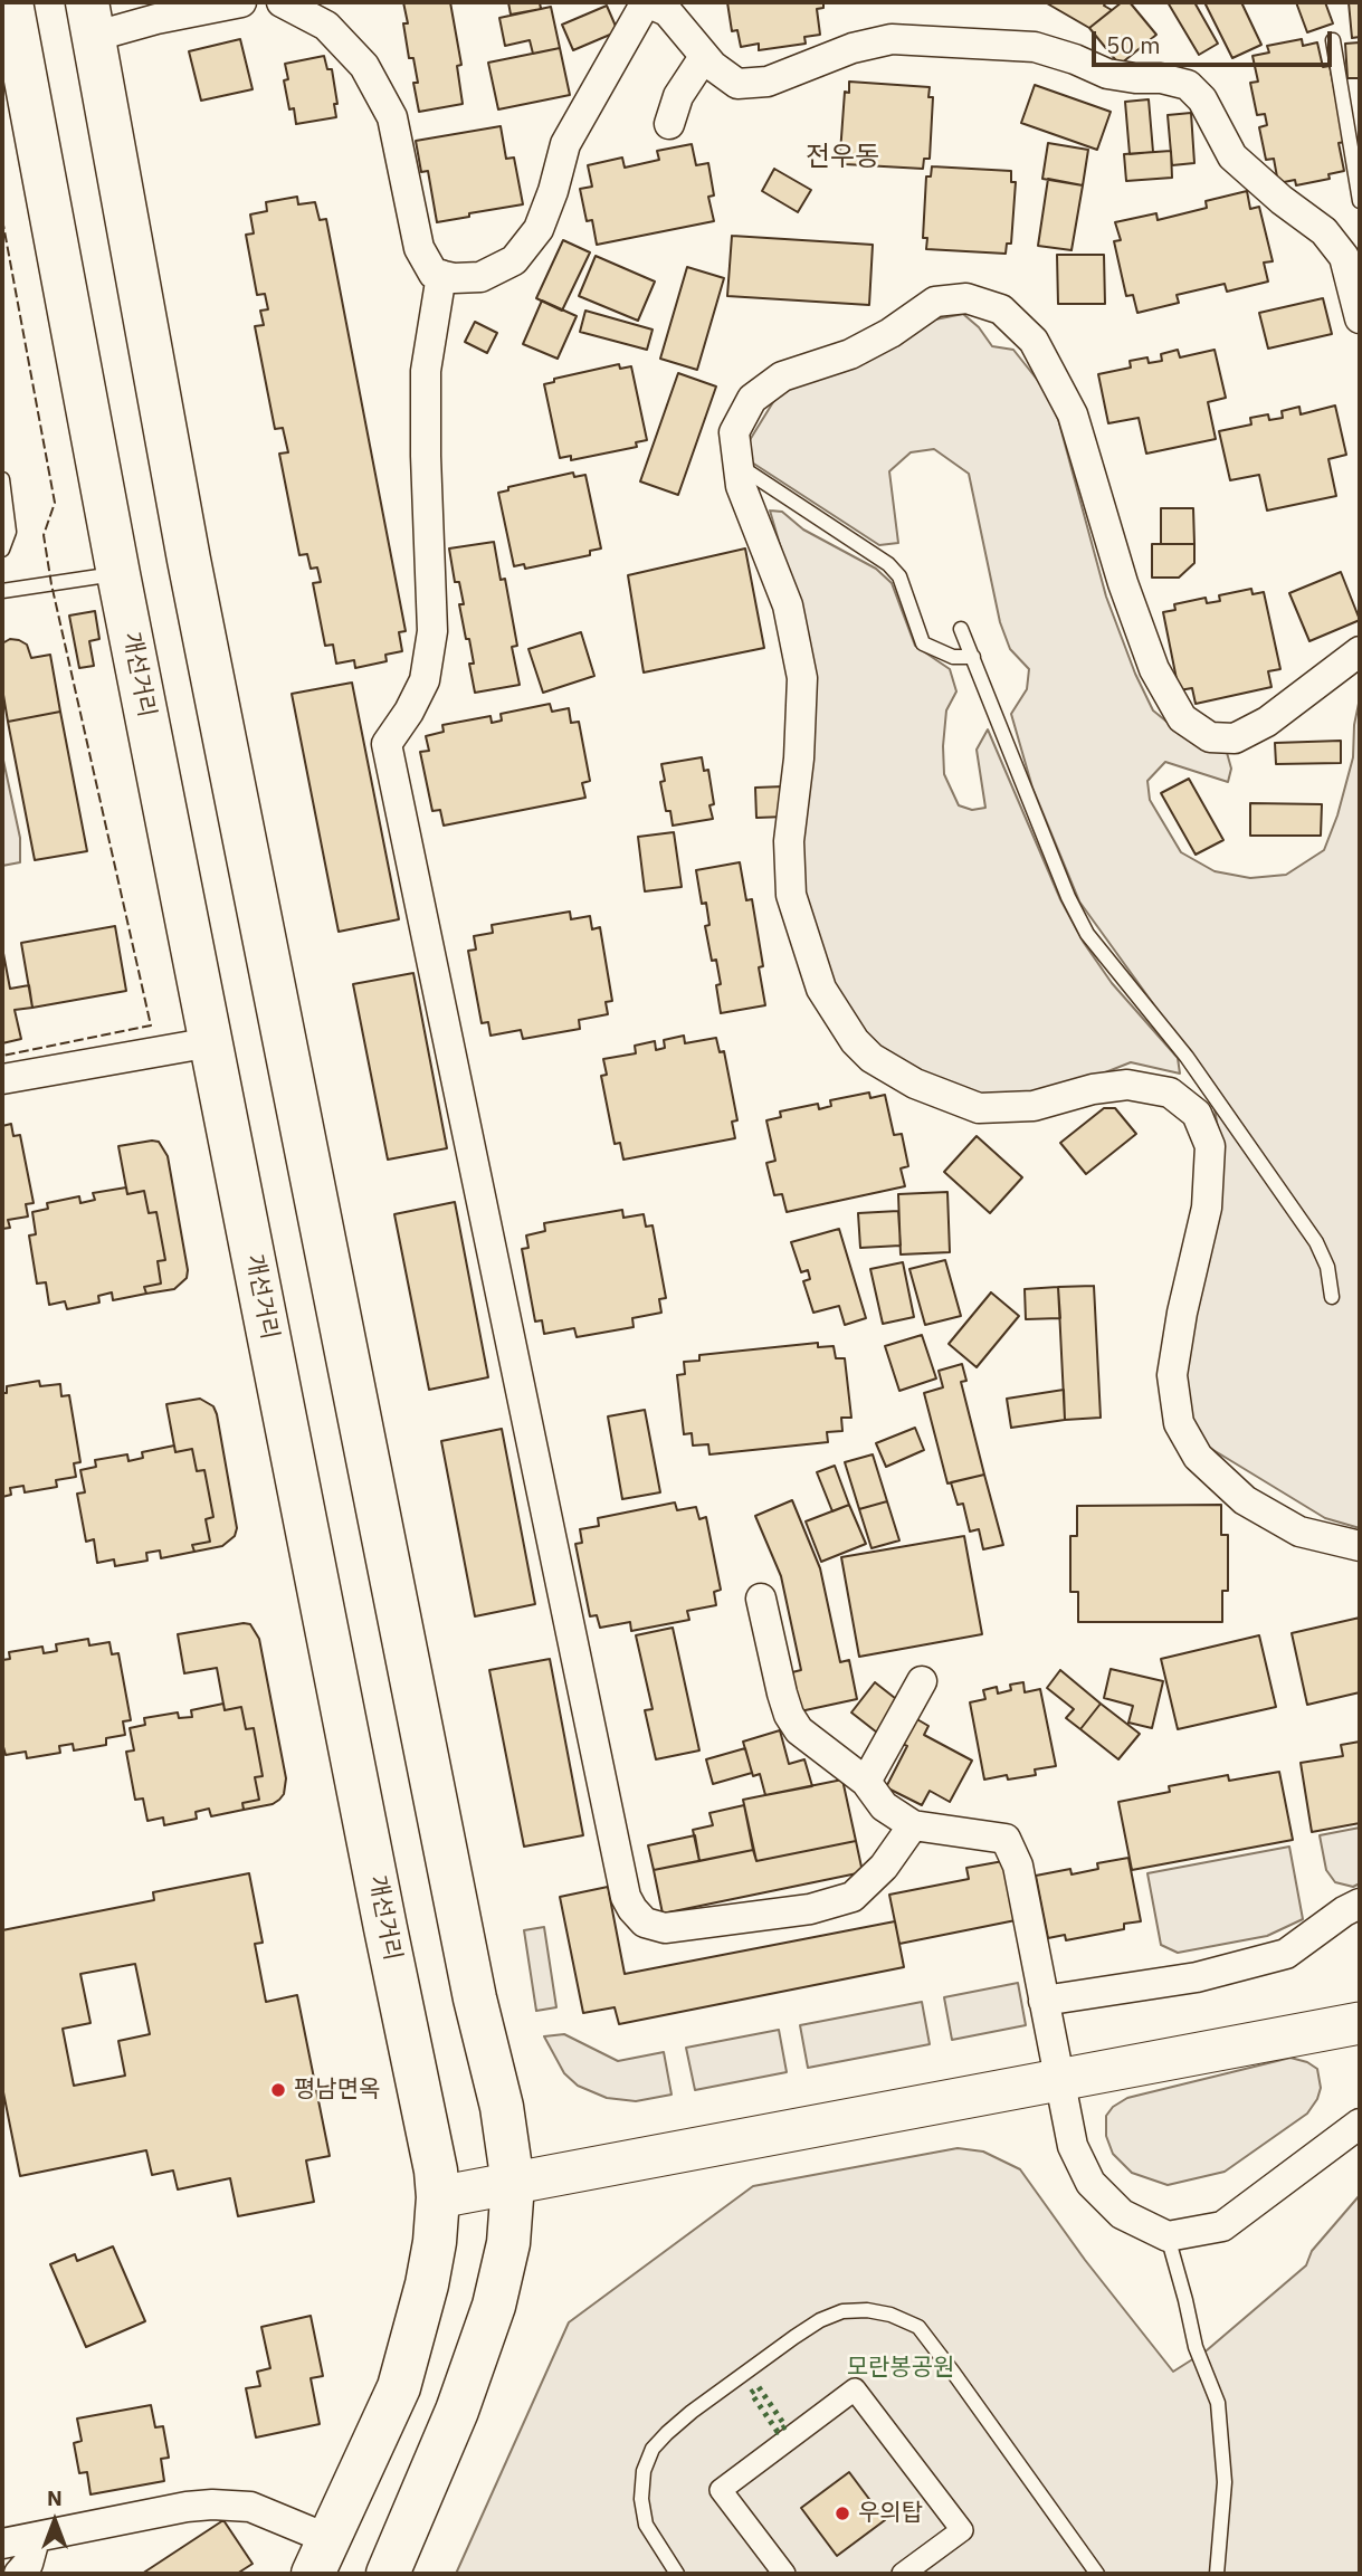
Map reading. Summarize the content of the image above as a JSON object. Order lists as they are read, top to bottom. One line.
{"streets":{"main road":["개선거리"]},"districts":["전우동"],"parks":["모란봉공원"],"places":["평남면옥","우의탑"],"scale_bar":"50 m","north":"top"}
